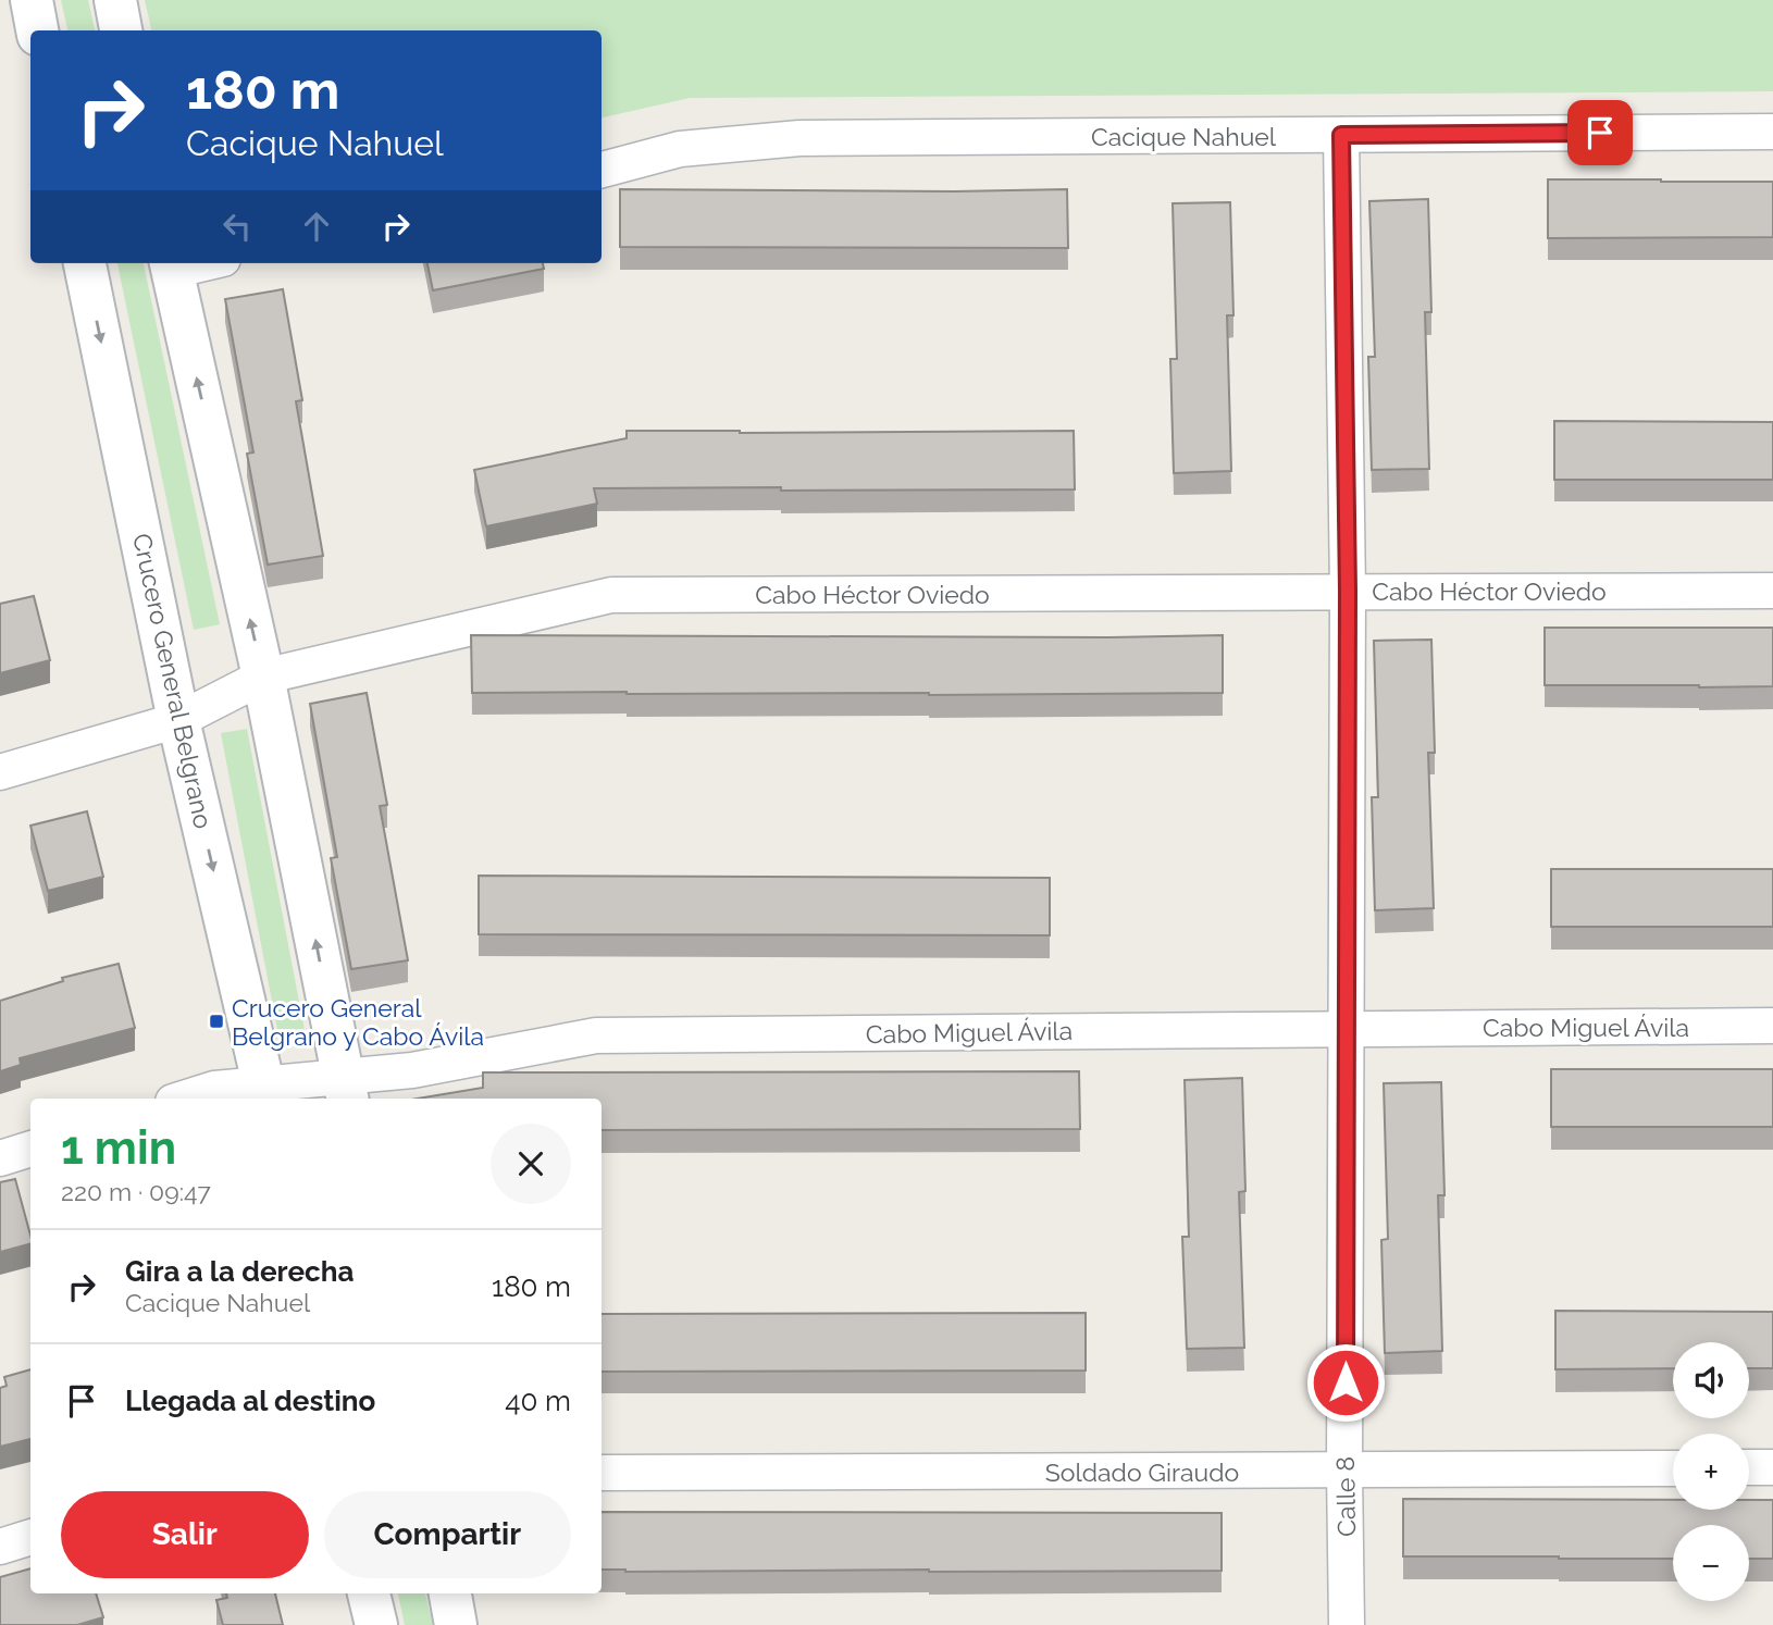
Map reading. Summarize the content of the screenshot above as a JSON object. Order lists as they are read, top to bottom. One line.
{"streets":{"street":["Cacique Nahuel","Cabo Héctor Oviedo","Crucero General Belgrano","Cabo Miguel Ávila","Soldado Giraudo","Calle 8"]},"crossings":[["Cacique Nahuel","Calle 8"],["Cabo Héctor Oviedo","Crucero General Belgrano"],["Cabo Héctor Oviedo","Calle 8"],["Crucero General Belgrano","Cabo Miguel Ávila"],["Cabo Miguel Ávila","Calle 8"],["Soldado Giraudo","Calle 8"]],"places":{"transit":["Crucero General Belgrano y Cabo Ávila"]},"page":{"turn":["180 m","Cacique Nahuel"],"heading":["1 min","220 m · 09:47"],"list":[{"name":"Gira a la derecha","note":"Cacique Nahuel","value":"180 m"},{"name":"Llegada al destino","value":"40 m"}],"map_buttons":["+","−"],"buttons":["Salir","Compartir"]}}
